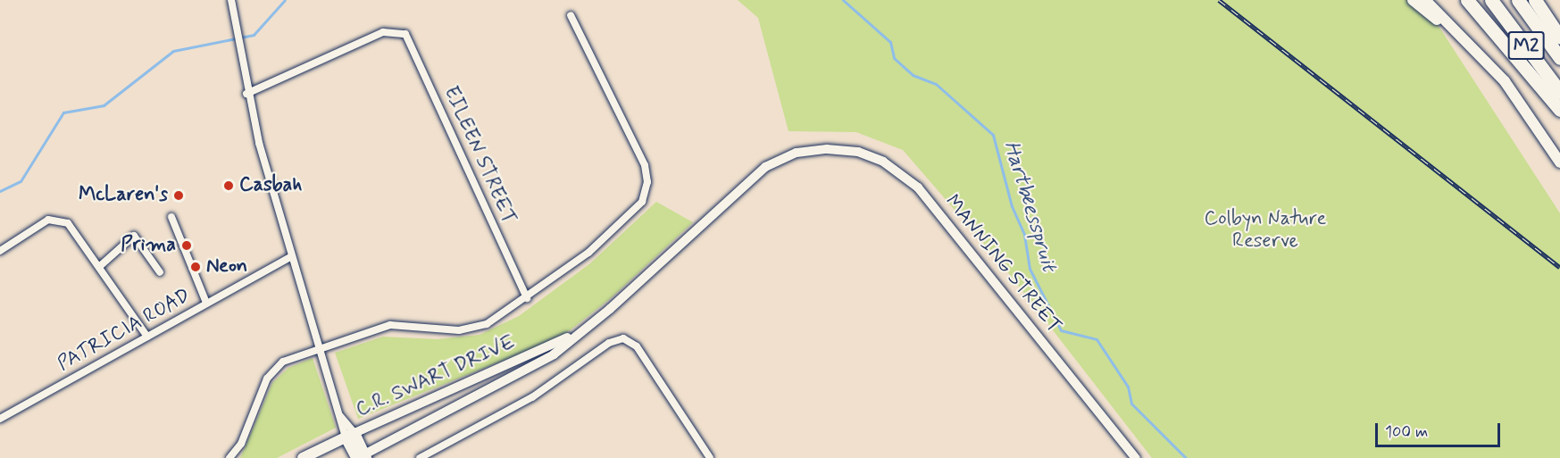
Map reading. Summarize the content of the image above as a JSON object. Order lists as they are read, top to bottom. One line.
{"streets":{"highway":["M2"],"main road":["C.R. SWART DRIVE"],"street":["EILEEN STREET","MANNING STREET","PATRICIA ROAD"]},"crossings":[["MANNING STREET","C.R. SWART DRIVE"]],"water":["Hartbeesspruit"],"parks":["Colbyn Nature Reserve"],"places":["Casbah","McLaren's","Prima","Neon"],"scale_bar":"100 m"}
